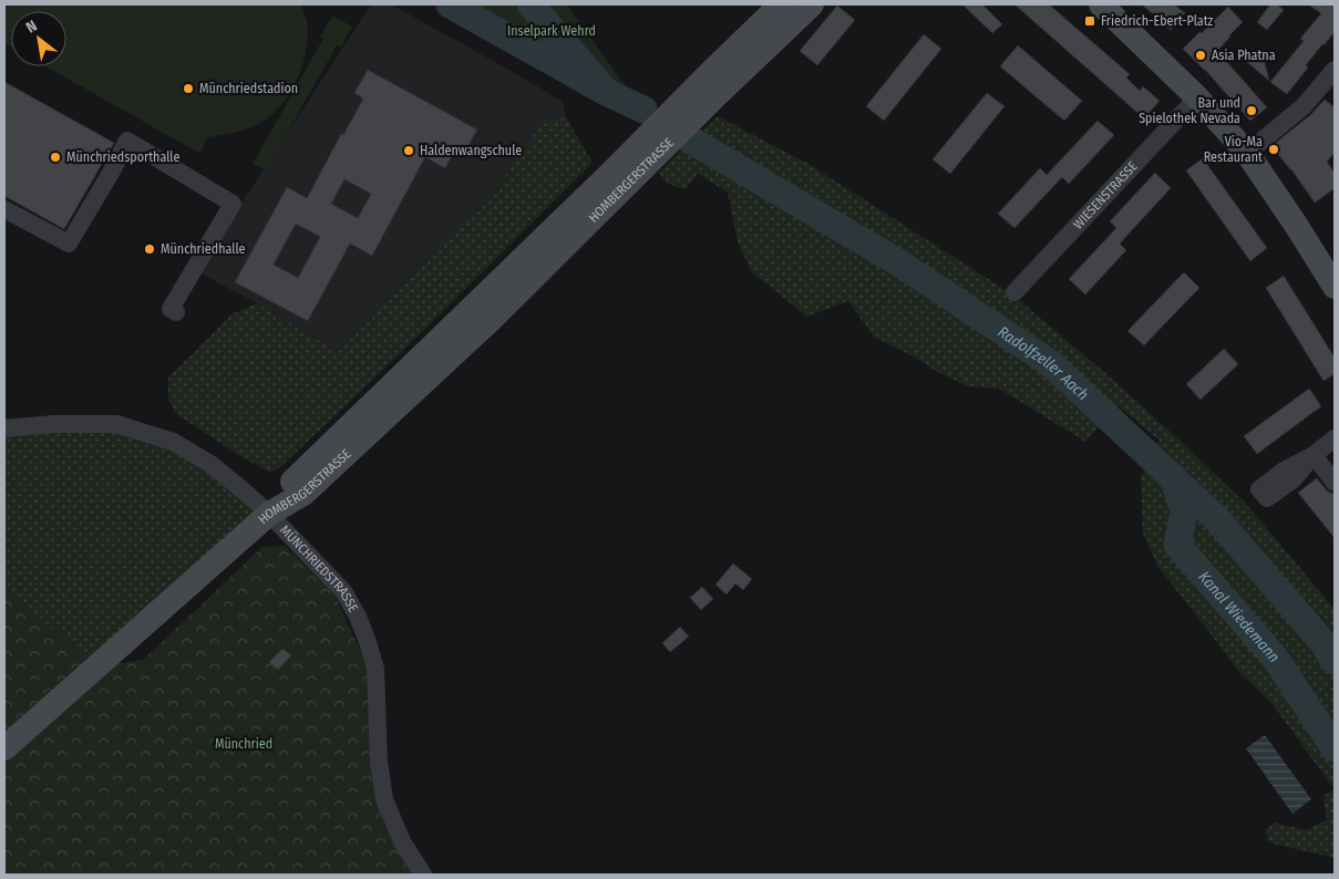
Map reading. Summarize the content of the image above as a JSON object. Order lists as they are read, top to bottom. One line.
{"streets":{"main road":["HOMBERGERSTRASSE"],"street":["WIESENSTRASSE","MÜNCHRIEDSTRASSE"]},"crossings":[["HOMBERGERSTRASSE","MÜNCHRIEDSTRASSE"]],"water":["Radolfzeller Aach","Kanal Wiedemann"],"parks":["Inselpark Wehrd","Münchried"],"places":{"transit":["Friedrich-Ebert-Platz"],"other":["Asia Phatna","Münchriedstadion","Bar und Spielothek Nevada","Vio-Ma Restaurant","Haldenwangschule","Münchriedsporthalle","Münchriedhalle"]},"north":"top left"}
